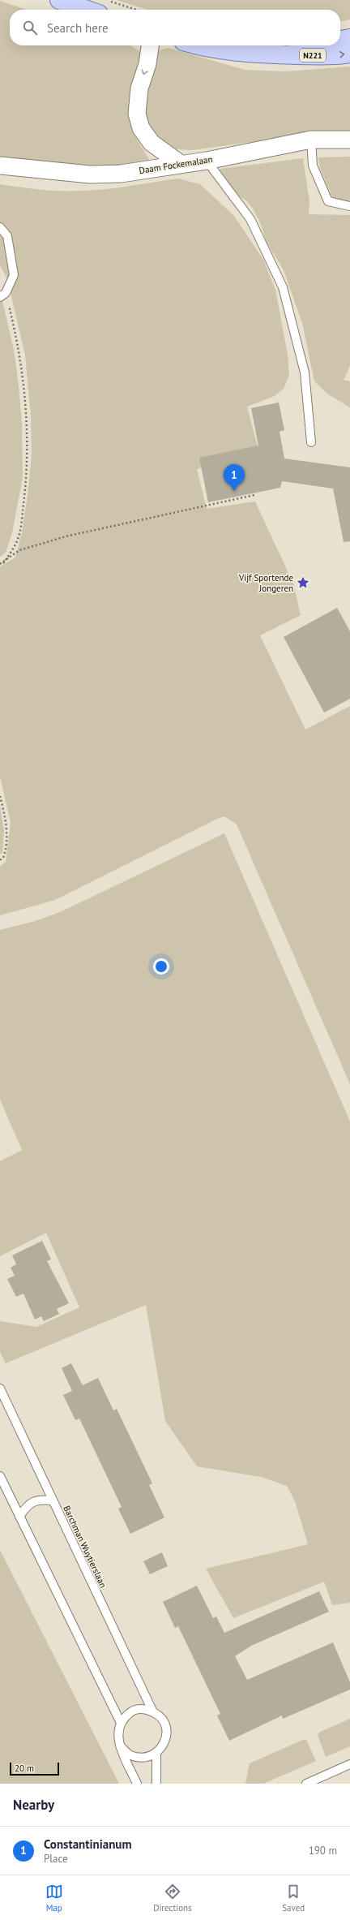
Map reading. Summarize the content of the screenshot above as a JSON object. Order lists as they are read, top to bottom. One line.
{"streets":{"main road":["N221"],"street":["Daam Fockemalaan"],"lane":["Barchman Wuytierslaan"]},"places":{"place":["Vijf Sportende Jongeren"]},"scale_bar":"20 m","page":{"search":"Search here","pins":"1","scale":"20 m","heading":"Nearby","list":[{"mark":"1","name":"Constantinianum","note":"Place","value":"190 m"}],"nav":["Map","Directions","Saved"]}}
